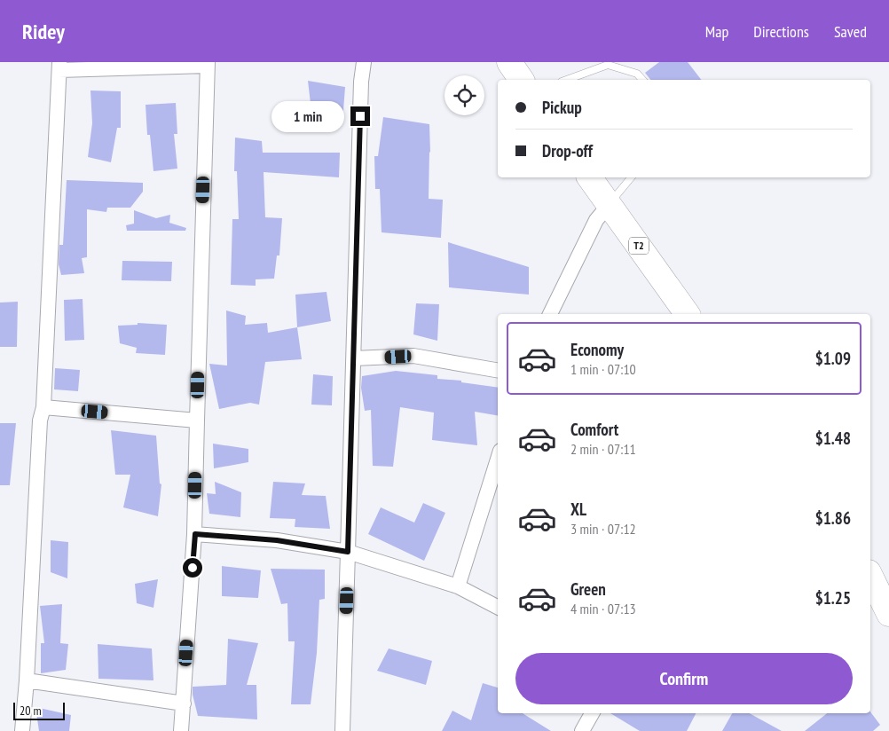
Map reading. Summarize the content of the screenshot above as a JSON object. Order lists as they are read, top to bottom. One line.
{"streets":{"highway":["T2"]},"scale_bar":"20 m","page":{"header":"Ridey","nav":["Map","Directions","Saved"],"banner":["Pickup","Drop-off"],"bubble":"1 min","list":[{"name":"Economy","note":"1 min · 07:10","value":"$1.09"},{"name":"Comfort","note":"2 min · 07:11","value":"$1.48"},{"name":"XL","note":"3 min · 07:12","value":"$1.86"},{"name":"Green","note":"4 min · 07:13","value":"$1.25"}],"buttons":"Confirm","scale":"20 m"}}
